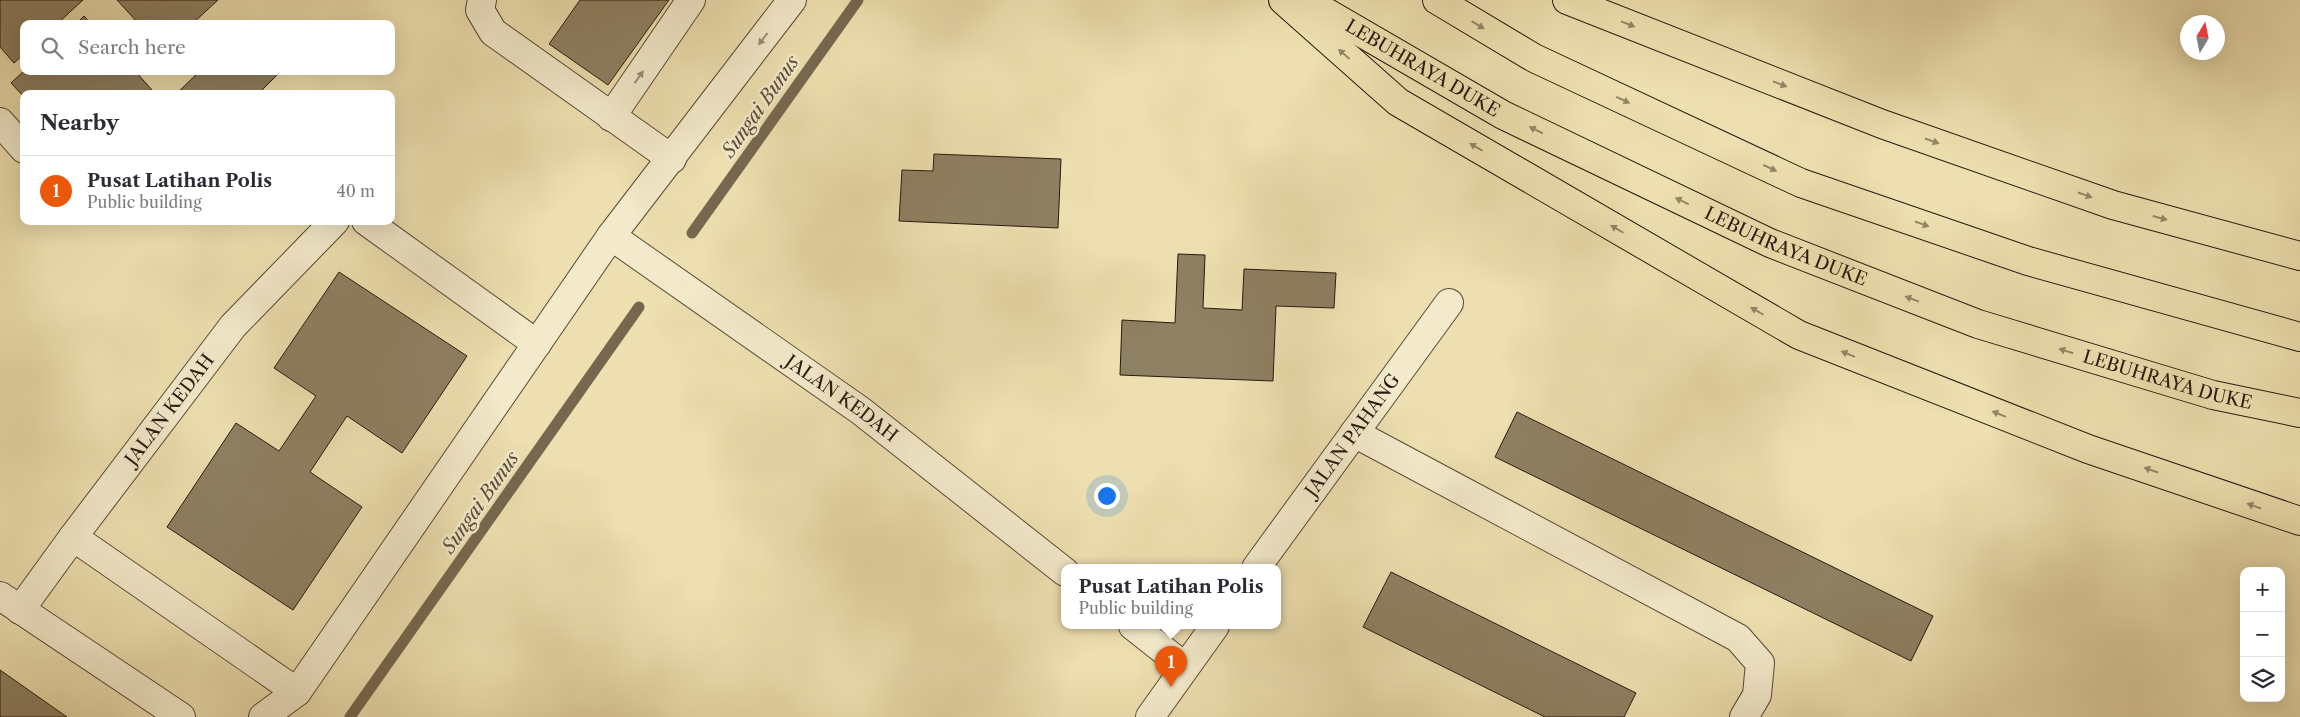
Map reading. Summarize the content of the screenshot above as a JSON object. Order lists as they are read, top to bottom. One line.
{"streets":{"highway":["LEBUHRAYA DUKE"],"street":["JALAN KEDAH","JALAN PAHANG"]},"water":["Sungai Bunus"],"north":"top","page":{"search":"Search here","heading":"Nearby","list":[{"mark":"1","name":"Pusat Latihan Polis","note":"Public building","value":"40 m"}],"popup":["Pusat Latihan Polis","Public building"],"map_buttons":["+","−"],"pins":"1"}}
